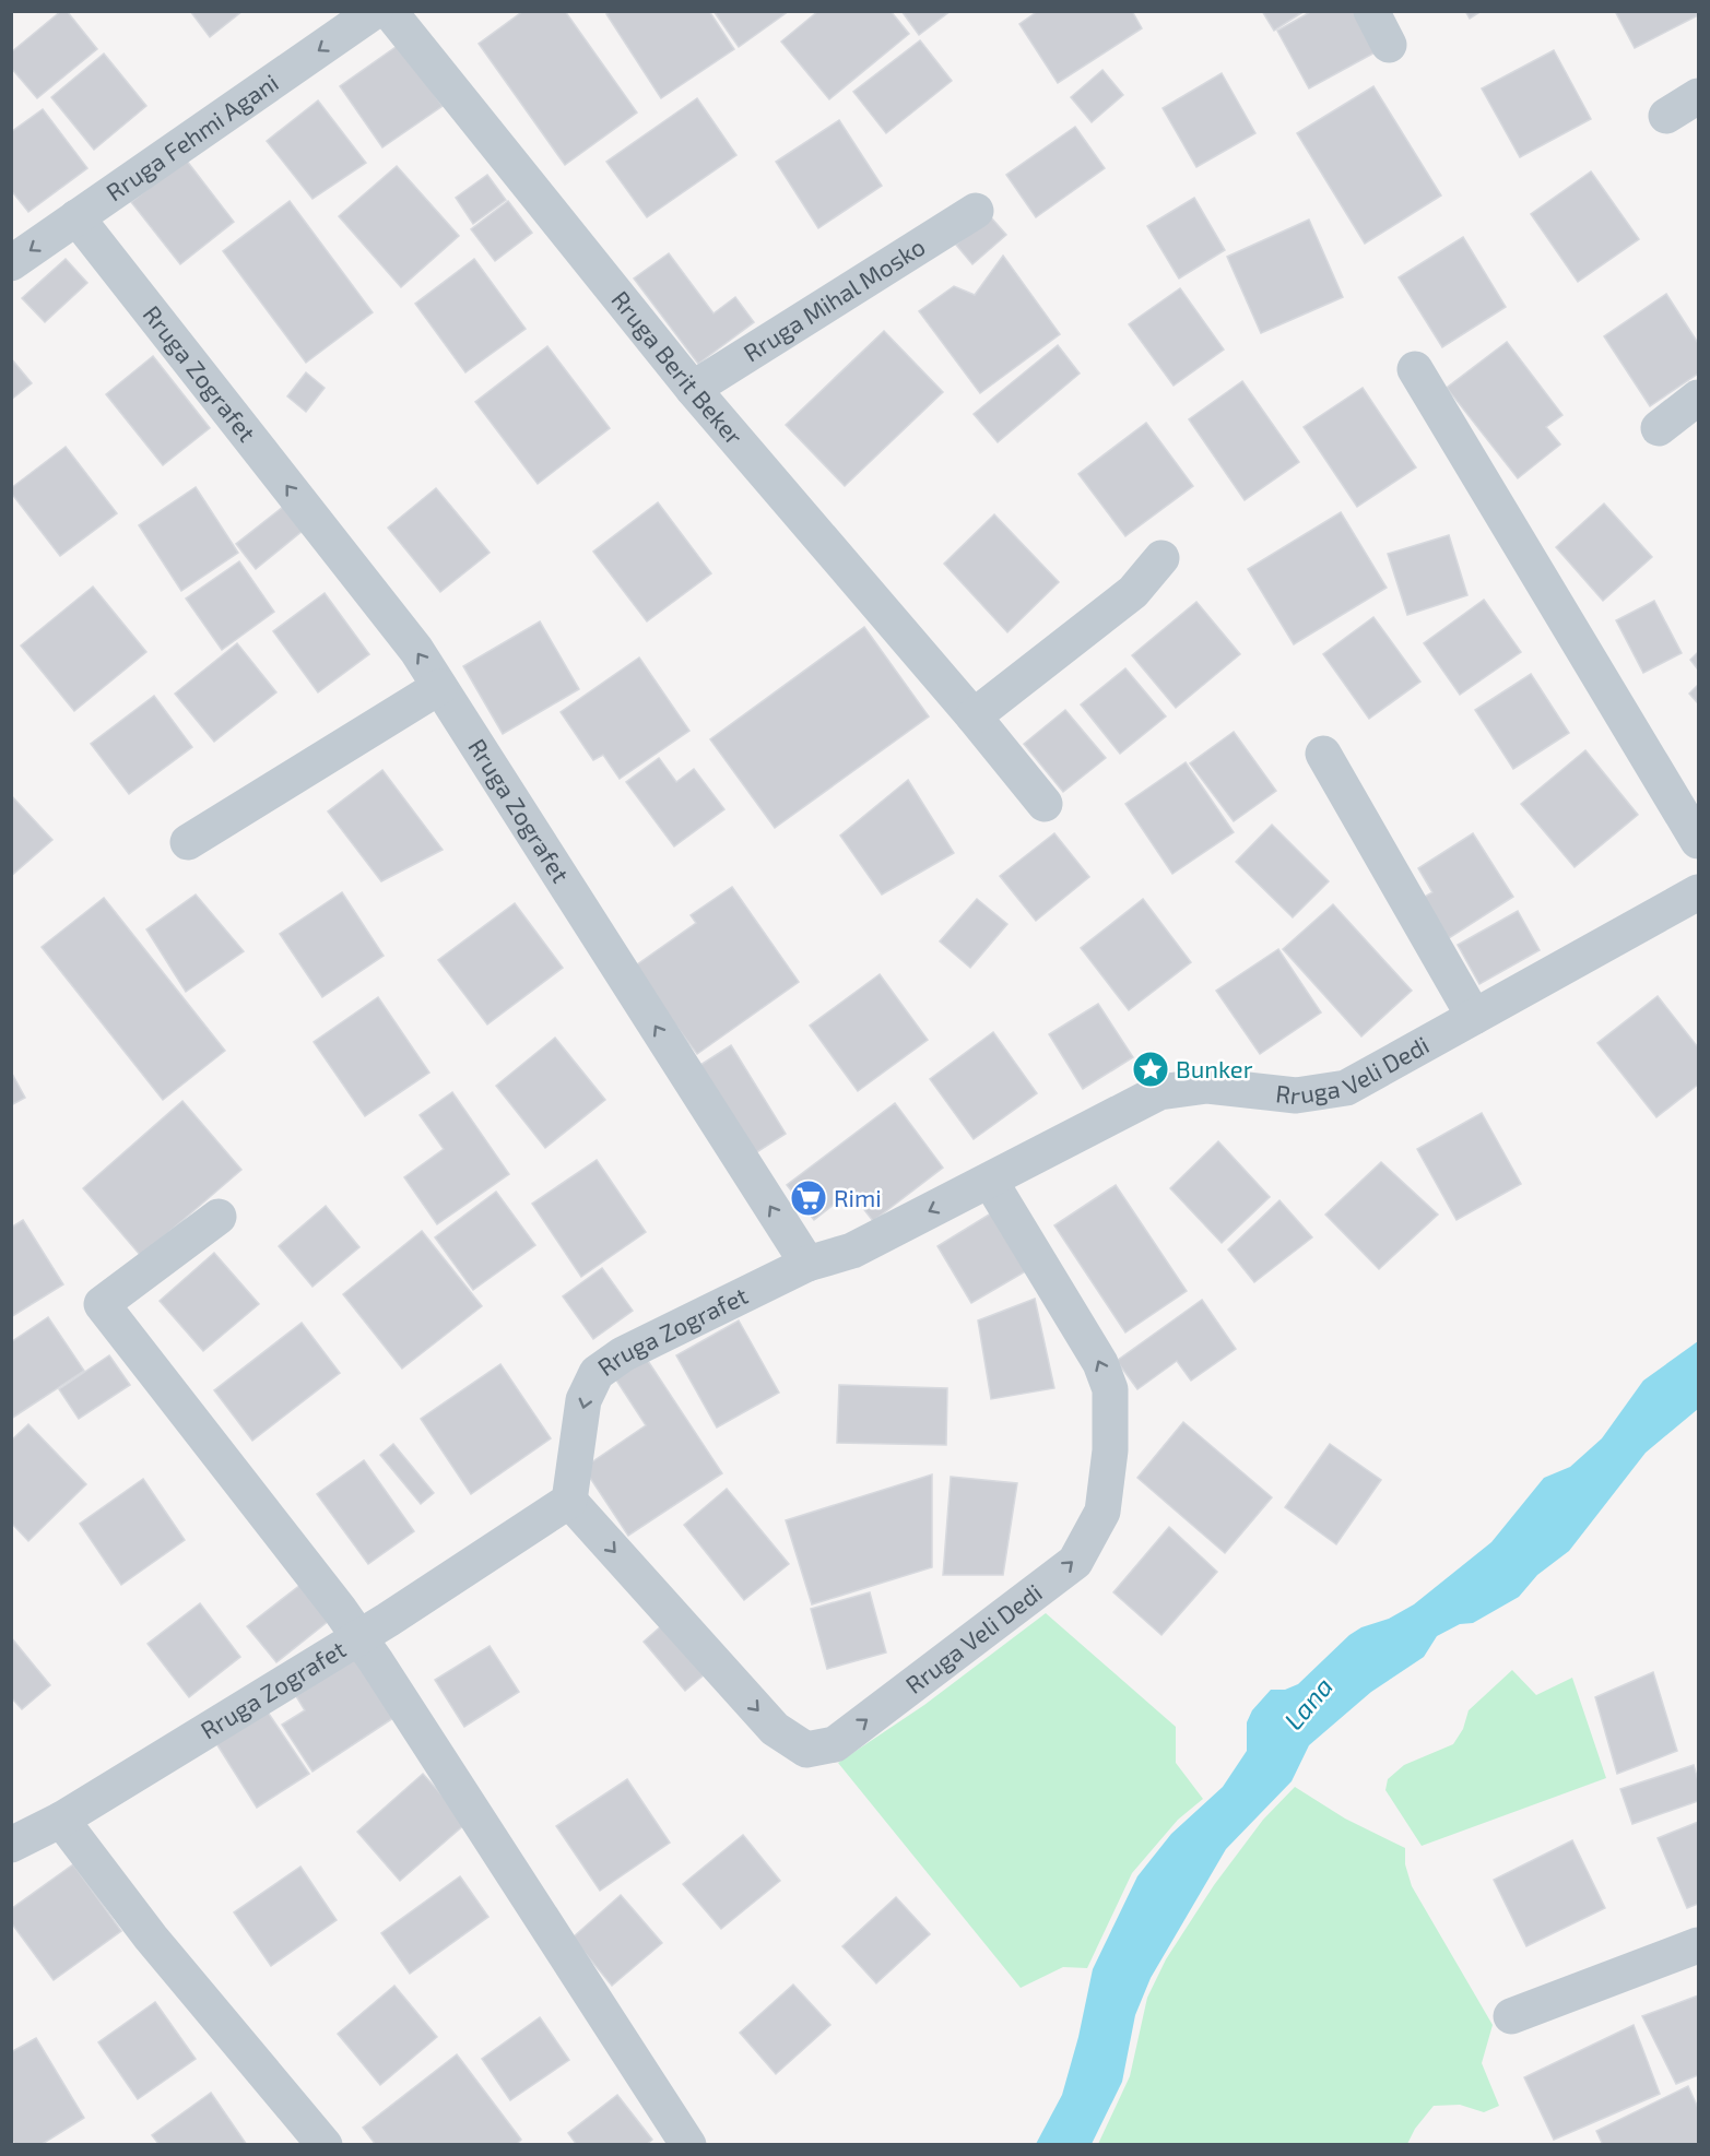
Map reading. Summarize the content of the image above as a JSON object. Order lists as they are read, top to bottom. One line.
{"streets":{"street":["Rruga Fehmi Agani","Rruga Mihal Mosko","Rruga Berit Beker","Rruga Zografet","Rruga Veli Dedi"]},"crossings":[["Rruga Fehmi Agani","Rruga Zografet"],["Rruga Mihal Mosko","Rruga Berit Beker"],["Rruga Zografet","Rruga Veli Dedi"]],"one_way":["Rruga Fehmi Agani"],"water":["Lana"],"places":{"place":["Bunker"],"supermarket":["Rimi"]}}
